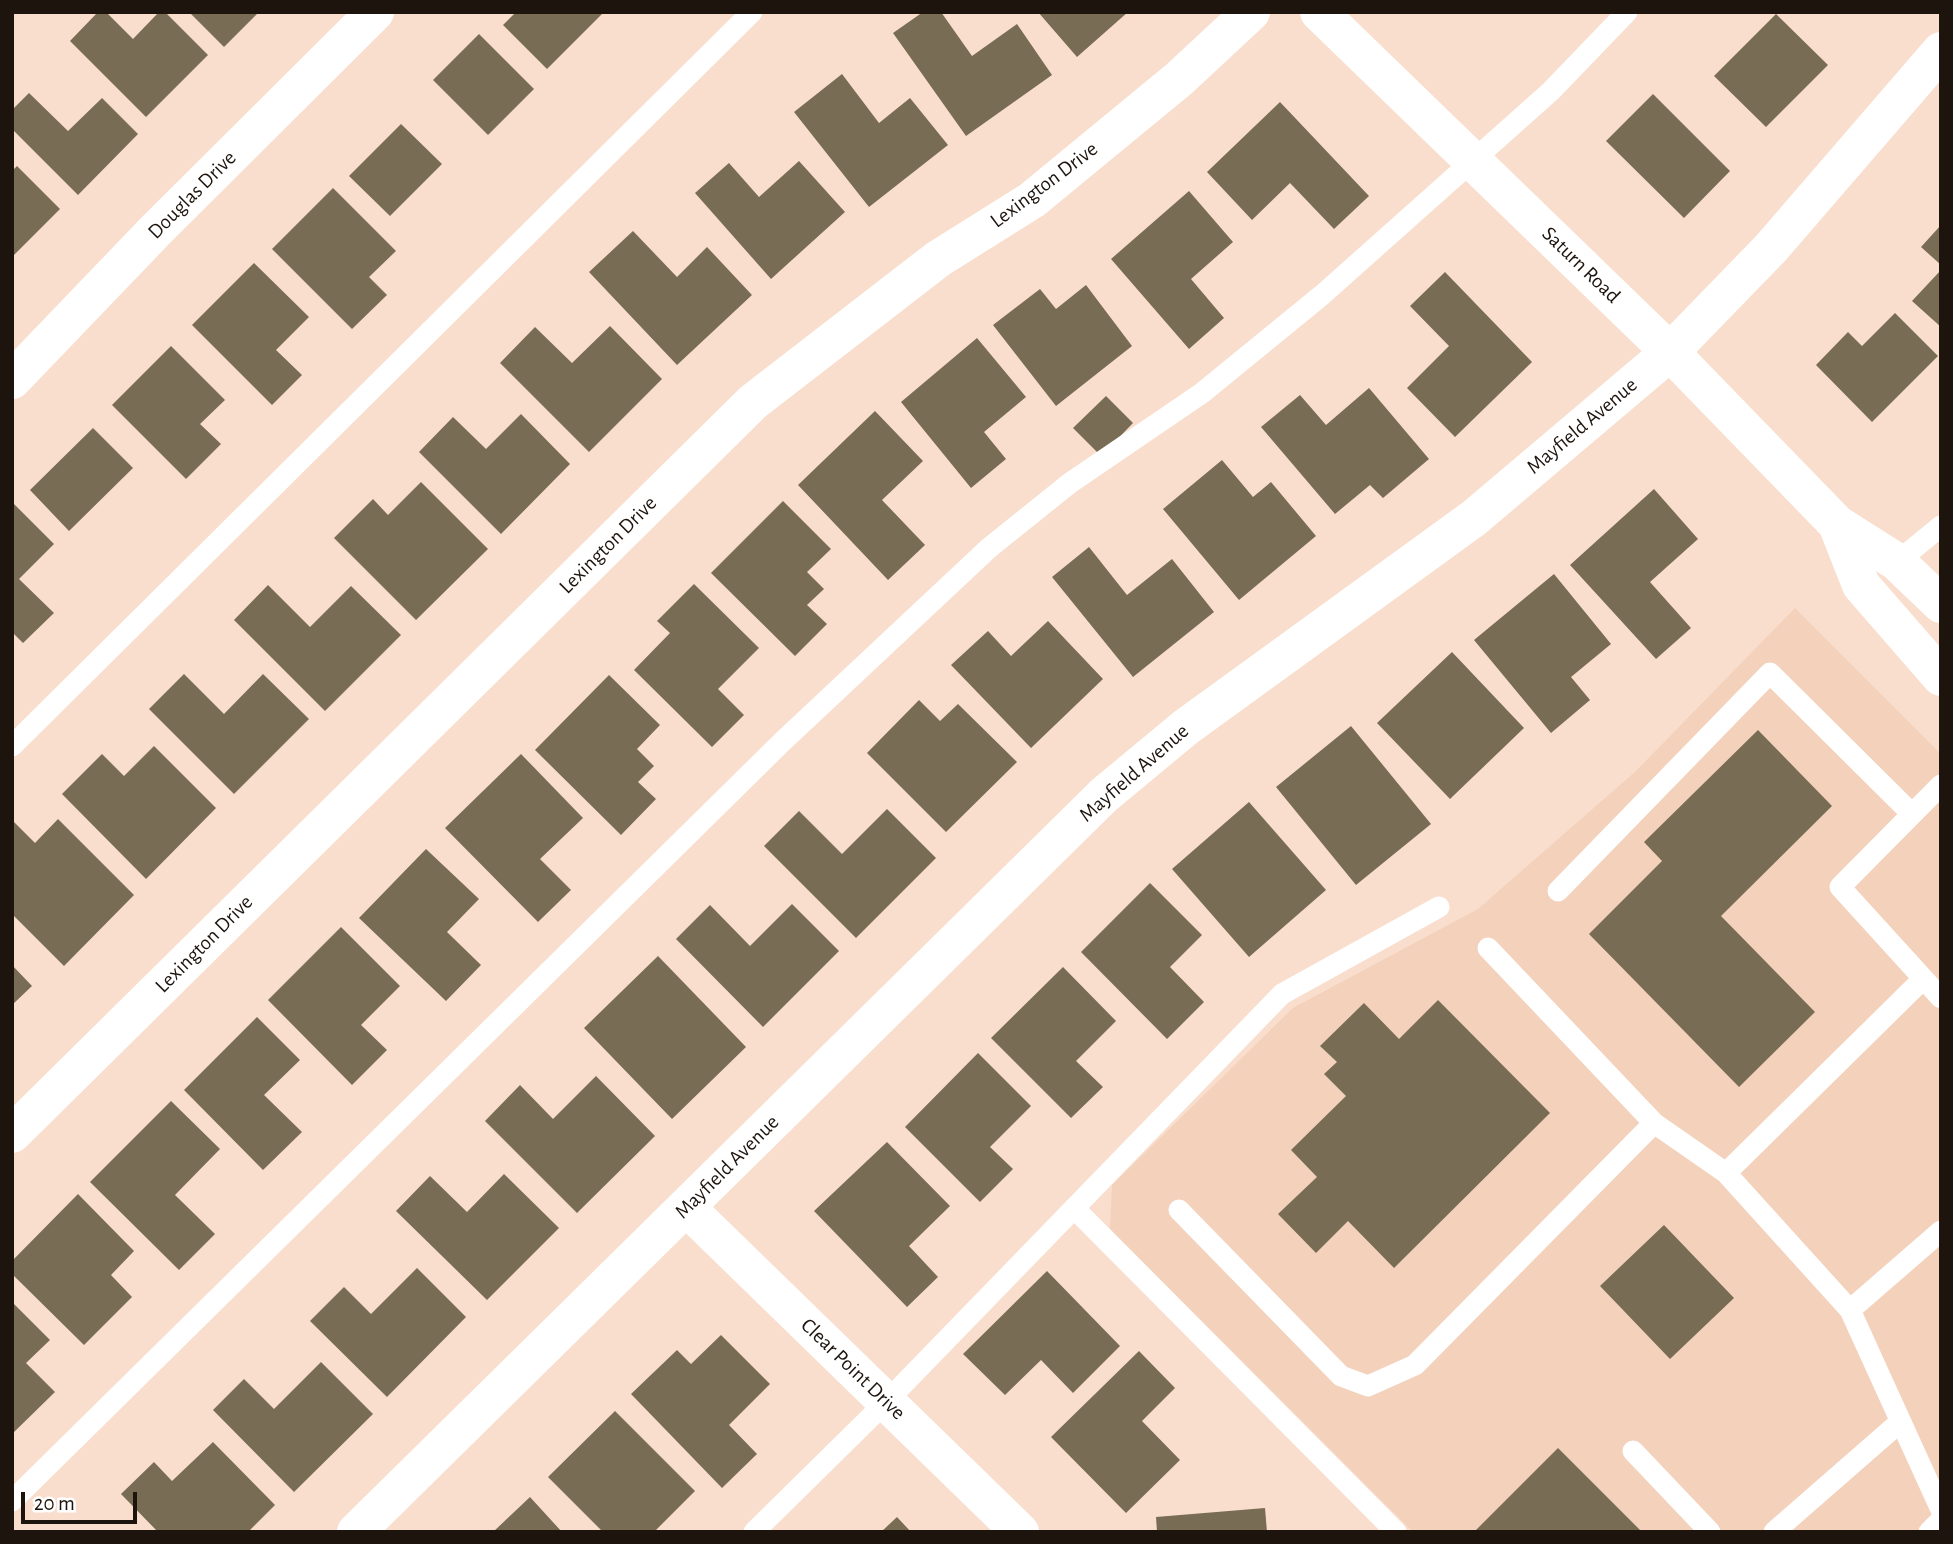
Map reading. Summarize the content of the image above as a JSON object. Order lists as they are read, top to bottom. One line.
{"streets":{"street":["Lexington Drive","Douglas Drive","Saturn Road","Mayfield Avenue","Clear Point Drive"]},"crossings":[["Saturn Road","Mayfield Avenue"],["Mayfield Avenue","Clear Point Drive"]],"scale_bar":"20 m"}
